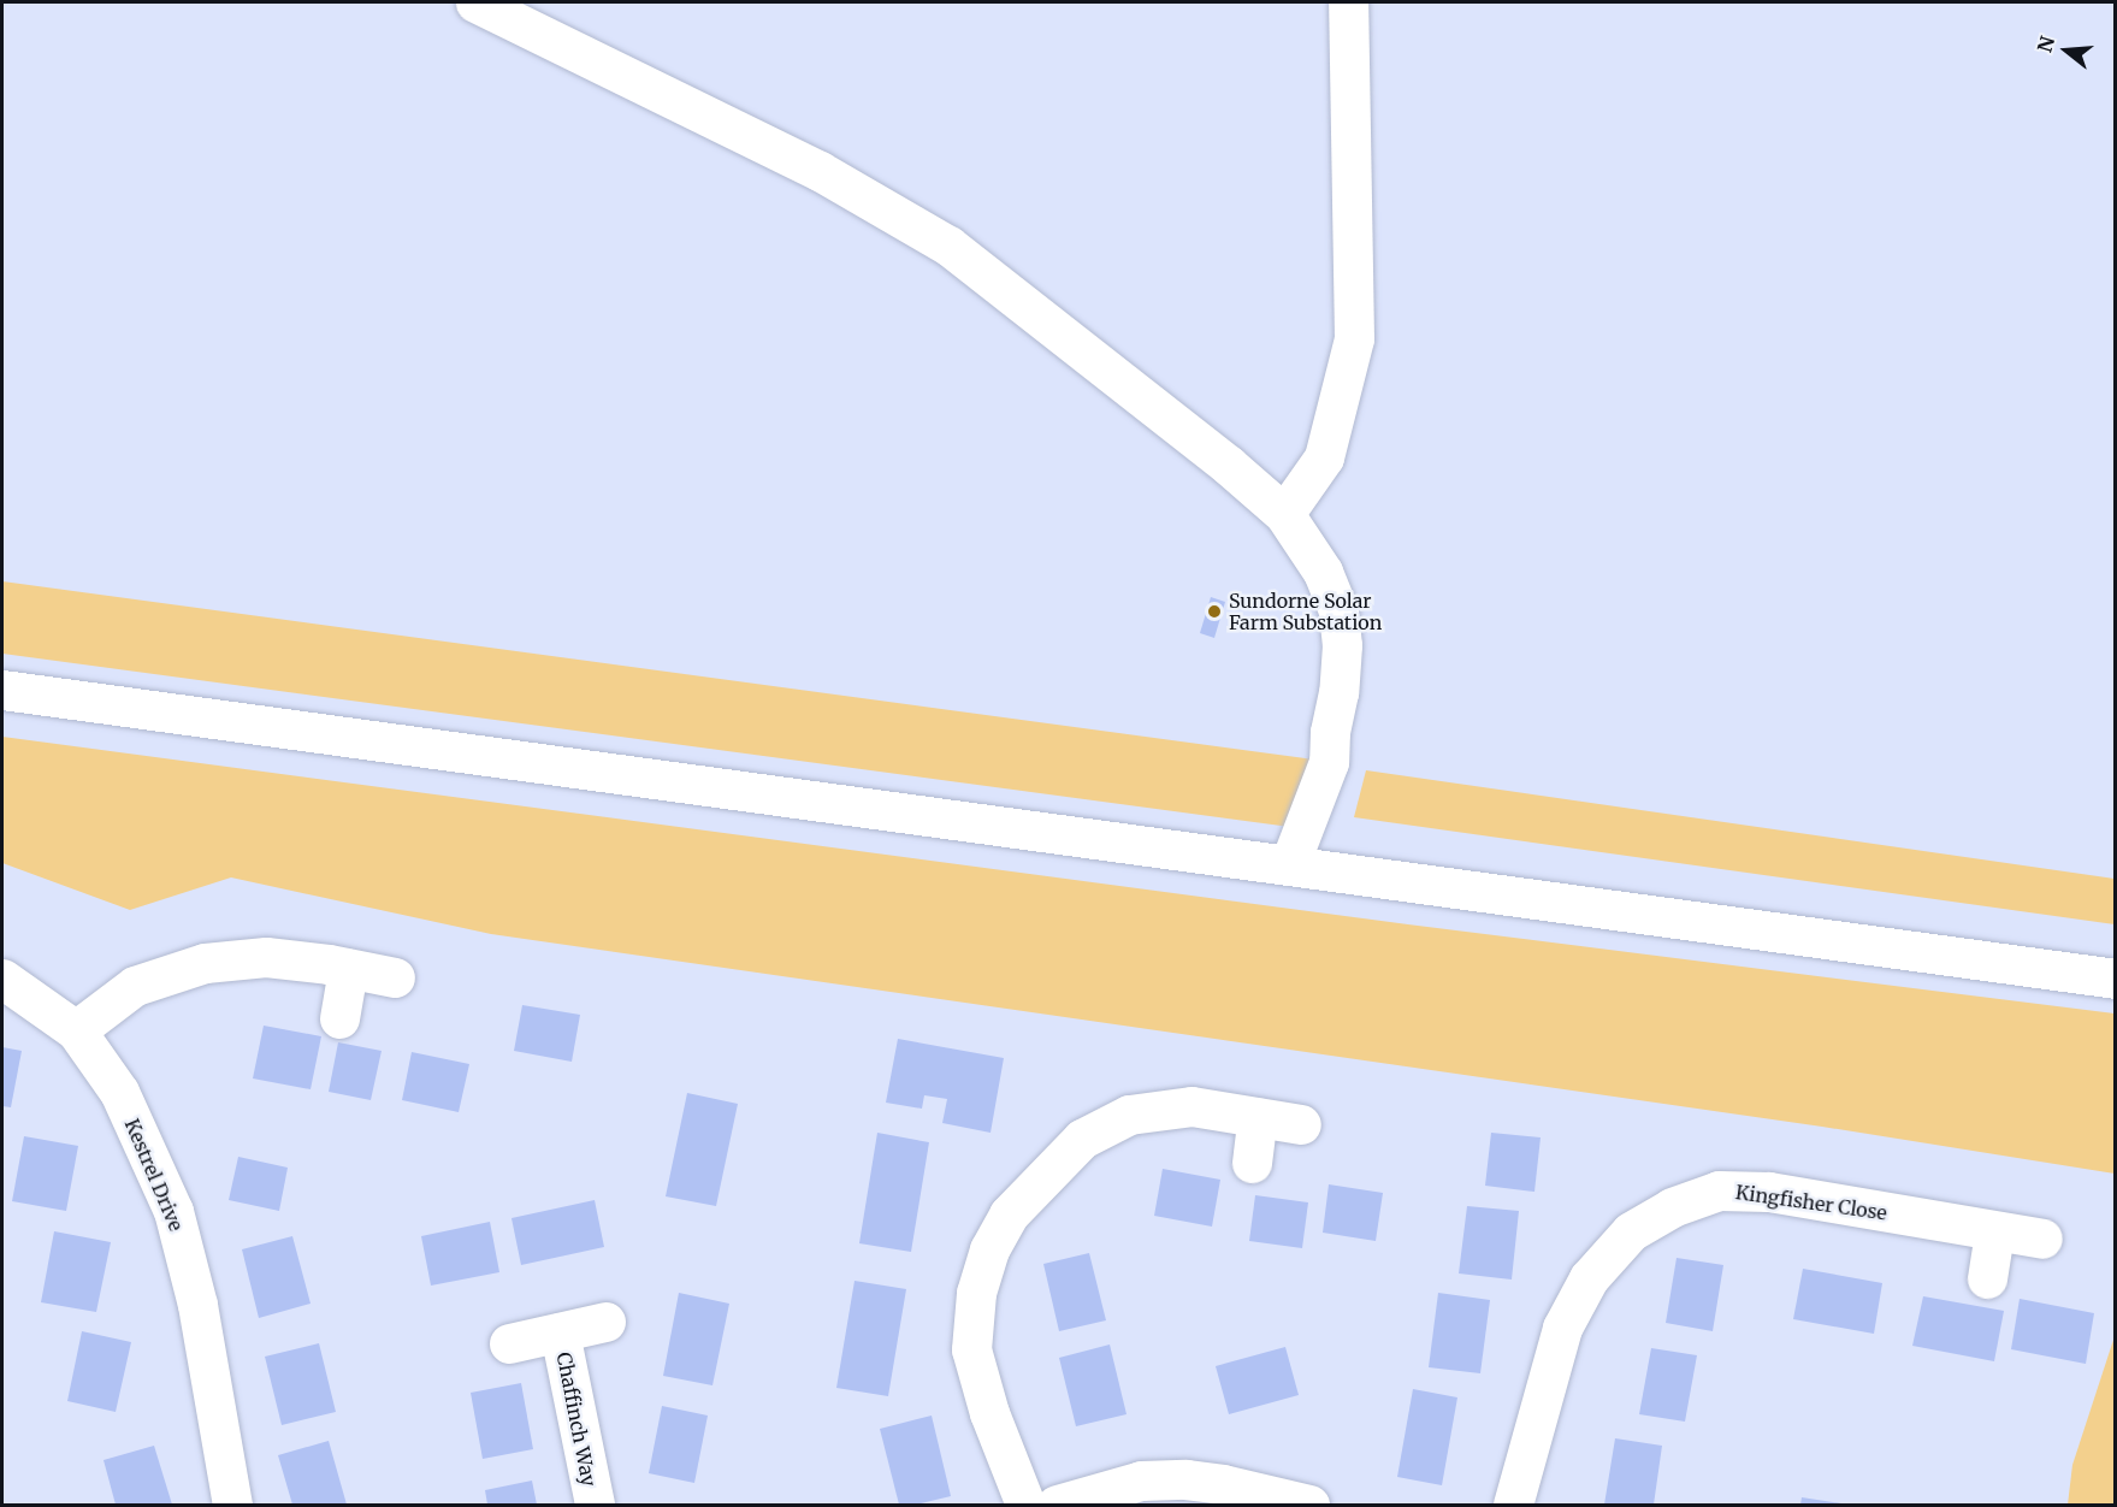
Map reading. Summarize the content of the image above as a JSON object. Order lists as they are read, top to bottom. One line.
{"streets":{"main road":["Kestrel Drive","Kingfisher Close","Chaffinch Way"]},"places":["Sundorne Solar Farm Substation"],"north":"left"}
